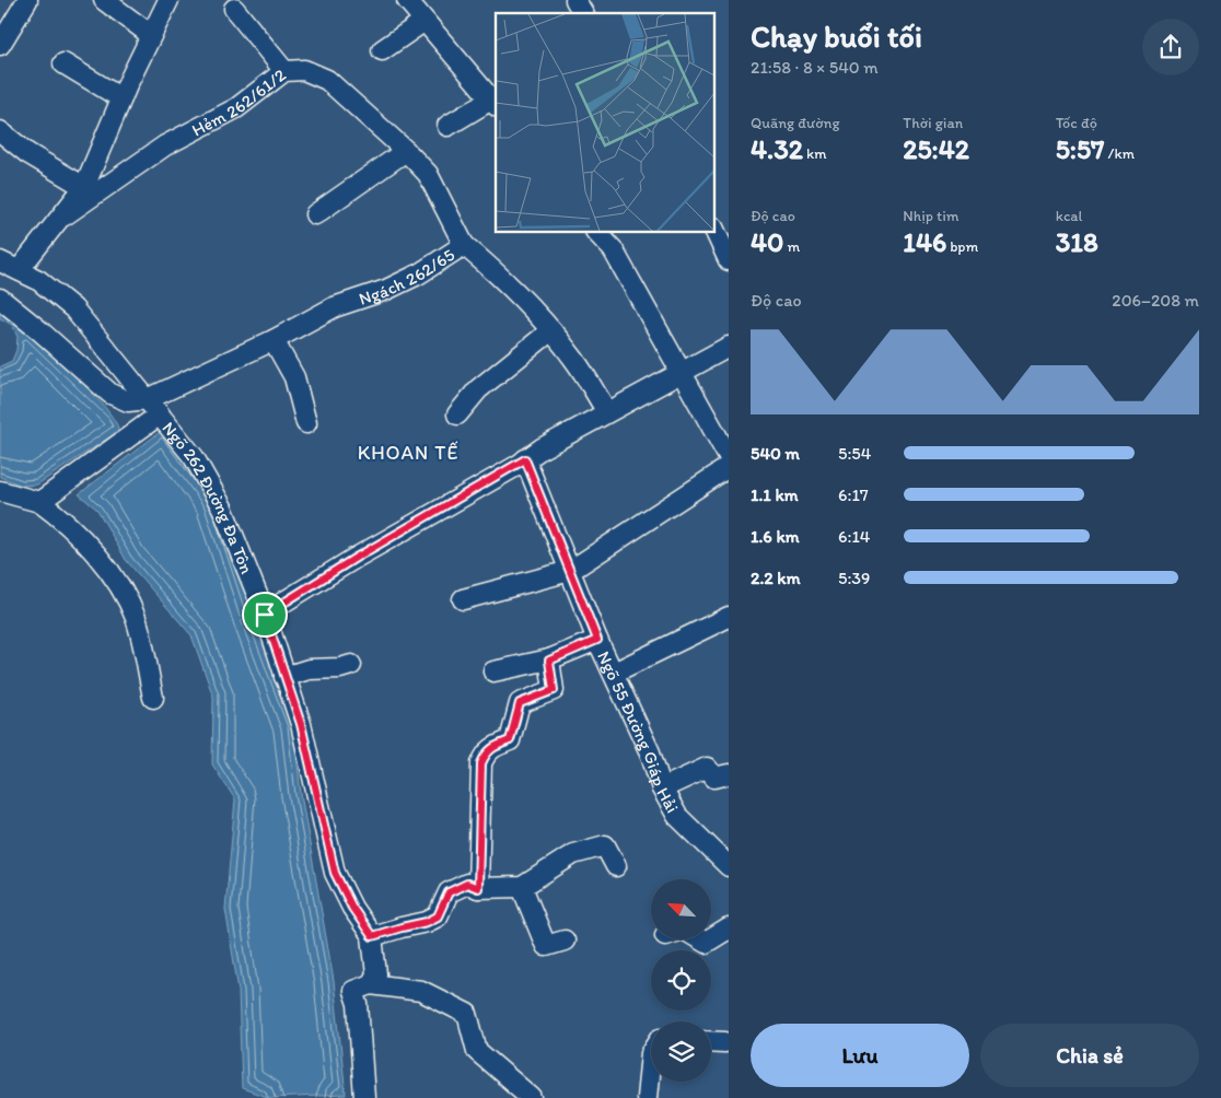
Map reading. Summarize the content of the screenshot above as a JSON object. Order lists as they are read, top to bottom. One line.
{"streets":{"street":["Hẻm 262/61/2","Ngách 262/65","Ngõ 262 Đường Đa Tôn","Ngõ 55 Đường Giáp Hải"]},"crossings":[["Hẻm 262/61/2","Ngách 262/65"],["Ngách 262/65","Ngõ 262 Đường Đa Tôn"]],"districts":["KHOAN TẾ"],"north":"top left","page":{"heading":["Chạy buổi tối","21:58 · 8 × 540 m"],"stats":[["Quãng đường","4.32 km"],["Thời gian","25:42"],["Tốc độ","5:57 /km"],["Độ cao","40 m"],["Nhịp tim","146 bpm"],["kcal","318"]],"chart":["Độ cao","206–208 m"],"list":[{"name":"540 m","note":"5:54"},{"name":"1.1 km","note":"6:17"},{"name":"1.6 km","note":"6:14"},{"name":"2.2 km","note":"5:39"}],"buttons":["Lưu","Chia sẻ"]}}
